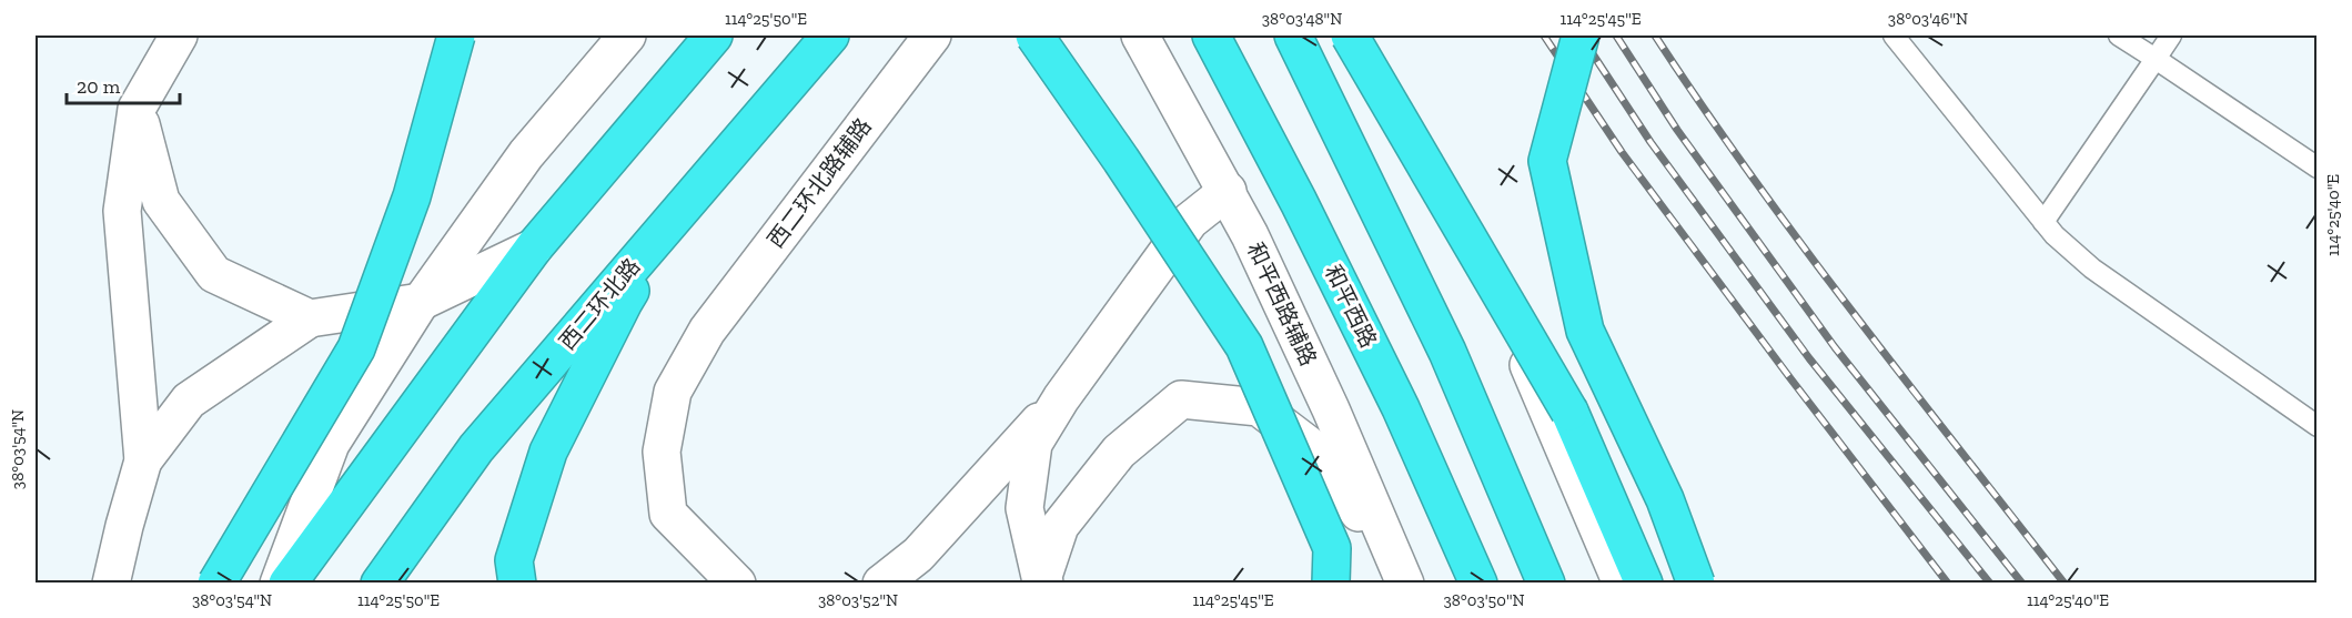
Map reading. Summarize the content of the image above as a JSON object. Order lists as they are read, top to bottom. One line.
{"streets":{"highway":["西二环北路","和平西路"],"main road":["西二环北路辅路","和平西路辅路"]},"scale_bar":"20 m","coordinates":["114°25'50\"E","38°03'48\"N","114°25'45\"E","38°03'46\"N","114°25'40\"E","38°03'54\"N","38°03'52\"N","38°03'50\"N"]}
